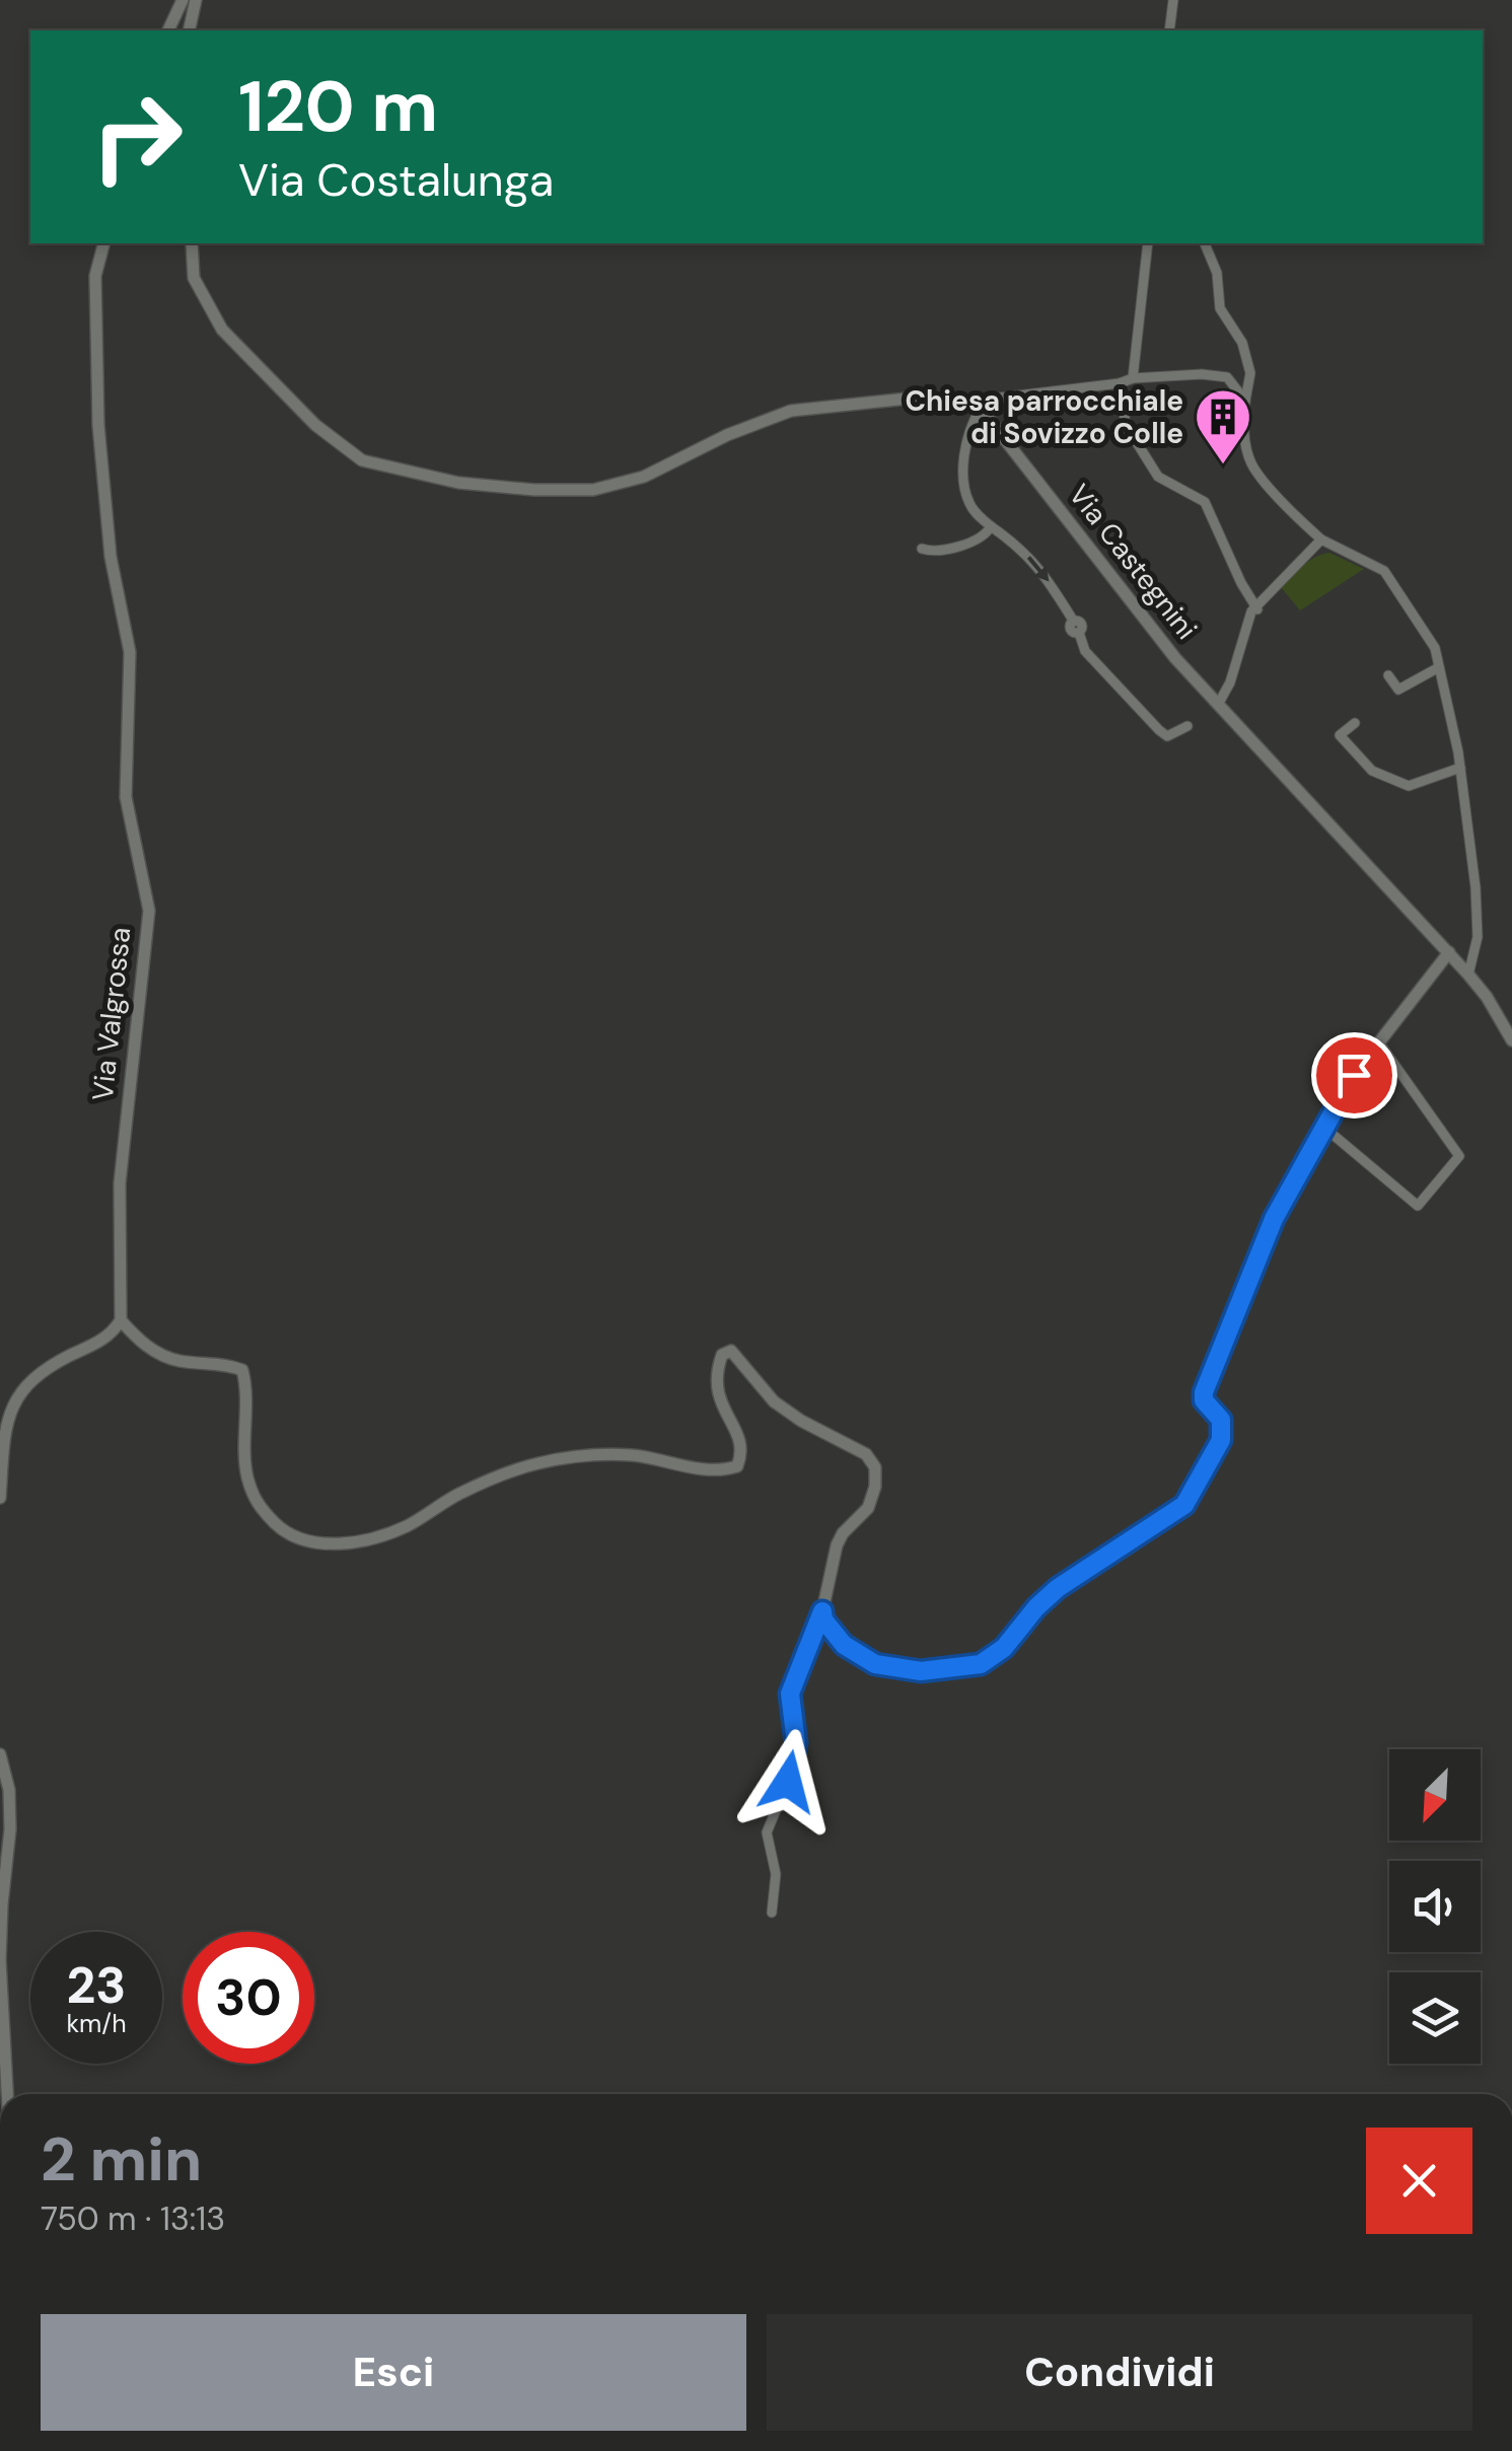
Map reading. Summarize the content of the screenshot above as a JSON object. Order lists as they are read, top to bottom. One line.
{"streets":{"street":["Via Castegnini","Via Valgrossa"]},"places":{"building":["Chiesa parrocchiale di Sovizzo Colle"]},"north":"bottom left","page":{"turn":["120 m","Via Costalunga"],"speed":"23 km/h","limit":"30","heading":["2 min","750 m · 13:13"],"buttons":["Esci","Condividi"]}}
